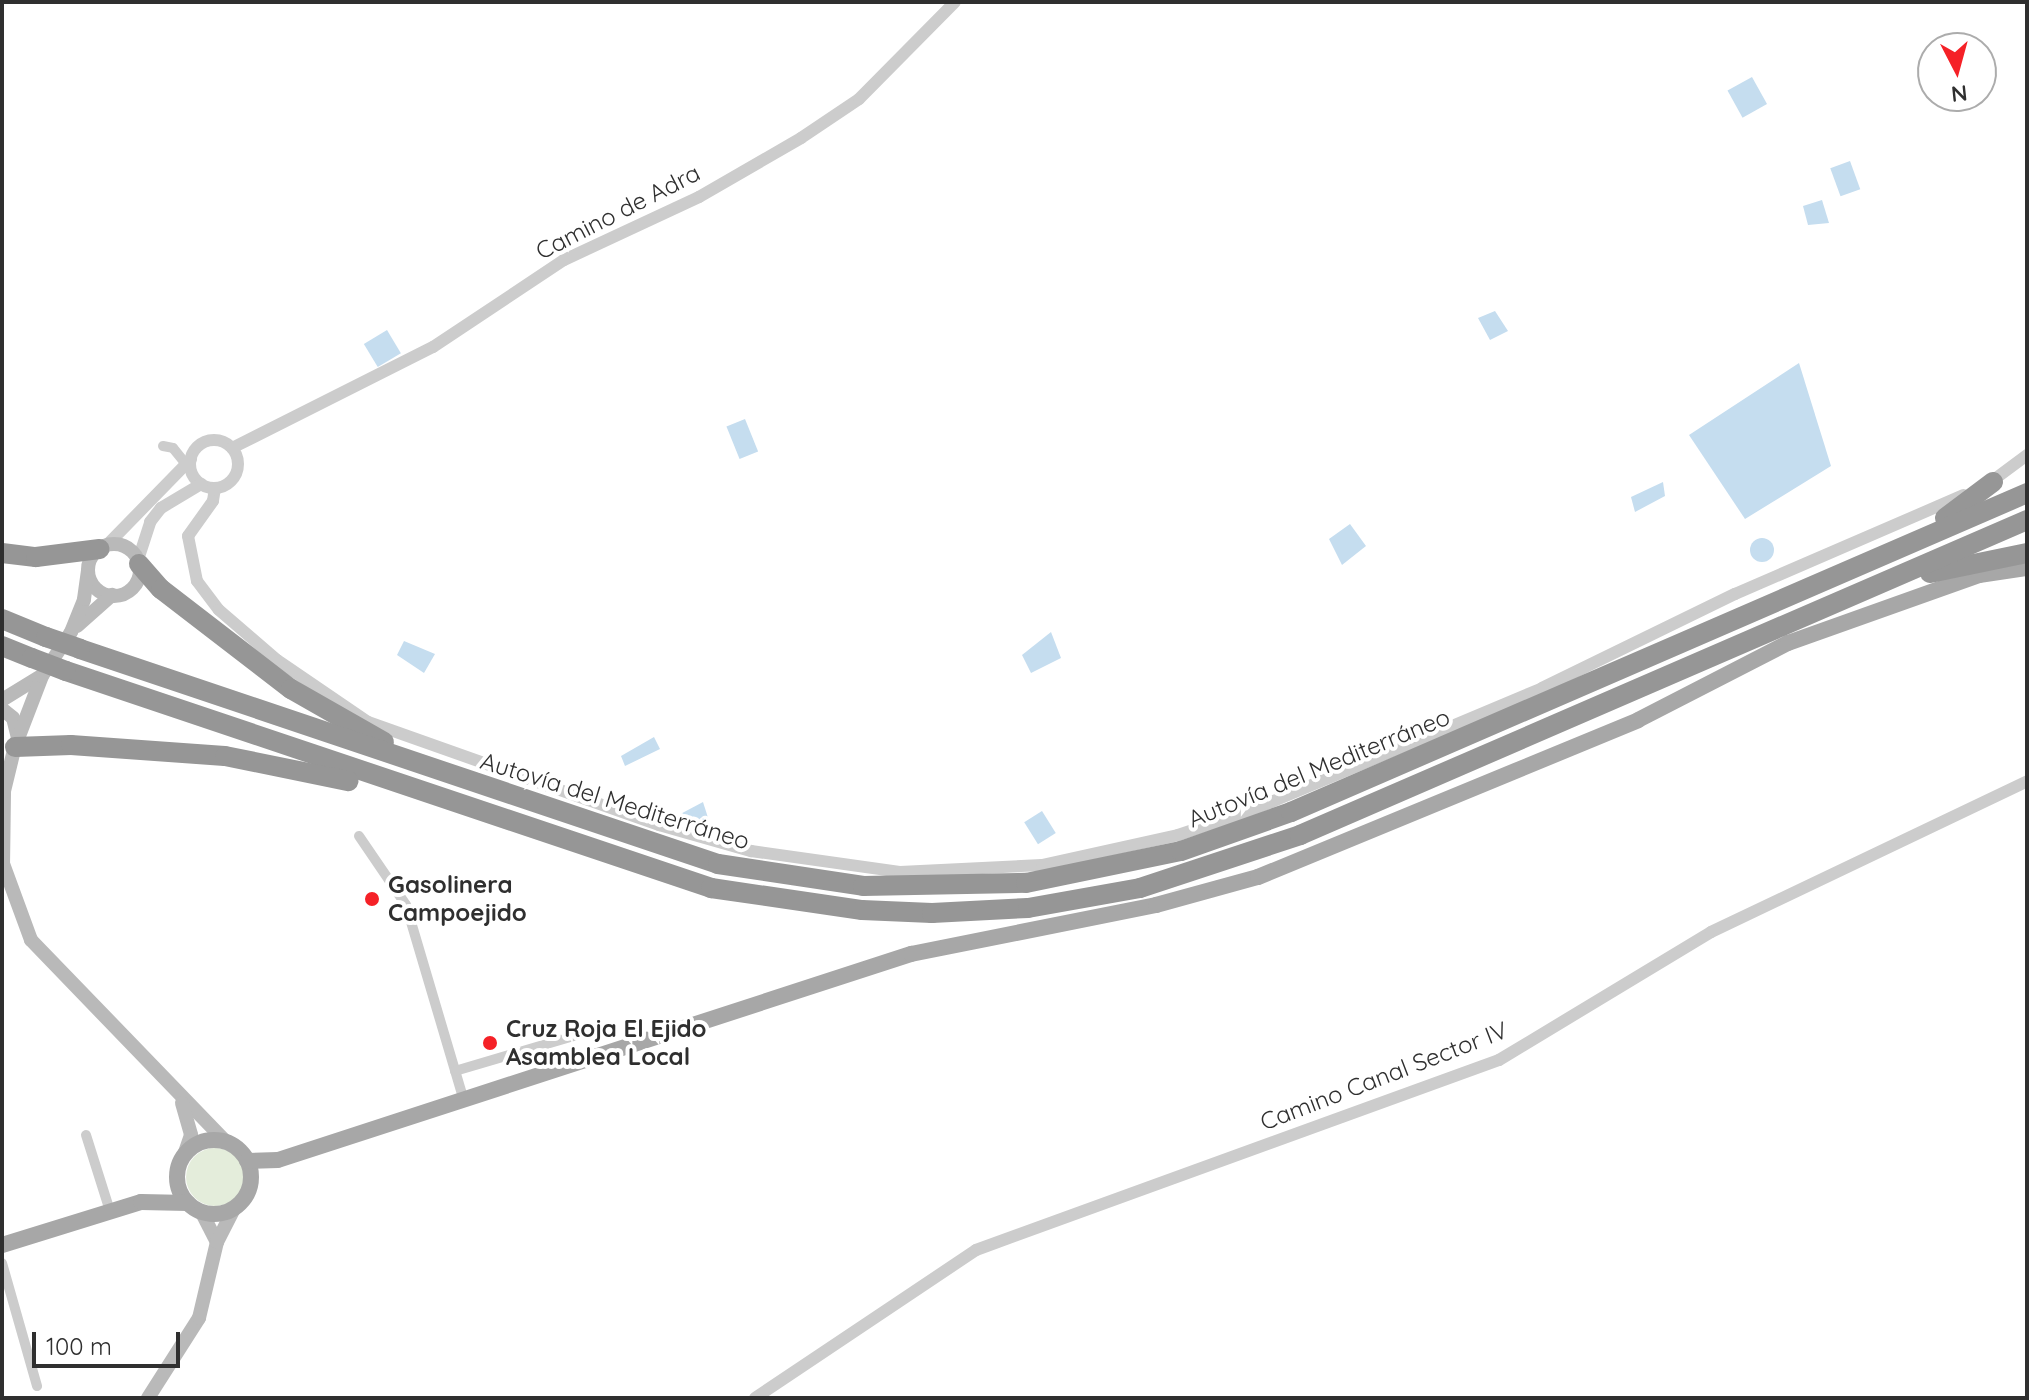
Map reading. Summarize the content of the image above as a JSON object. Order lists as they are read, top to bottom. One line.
{"streets":{"highway":["Autovía del Mediterráneo"],"street":["Camino de Adra","Camino Canal Sector IV"]},"places":["Gasolinera Campoejido","Cruz Roja El Ejido Asamblea Local"],"scale_bar":"100 m","north":"bottom"}
